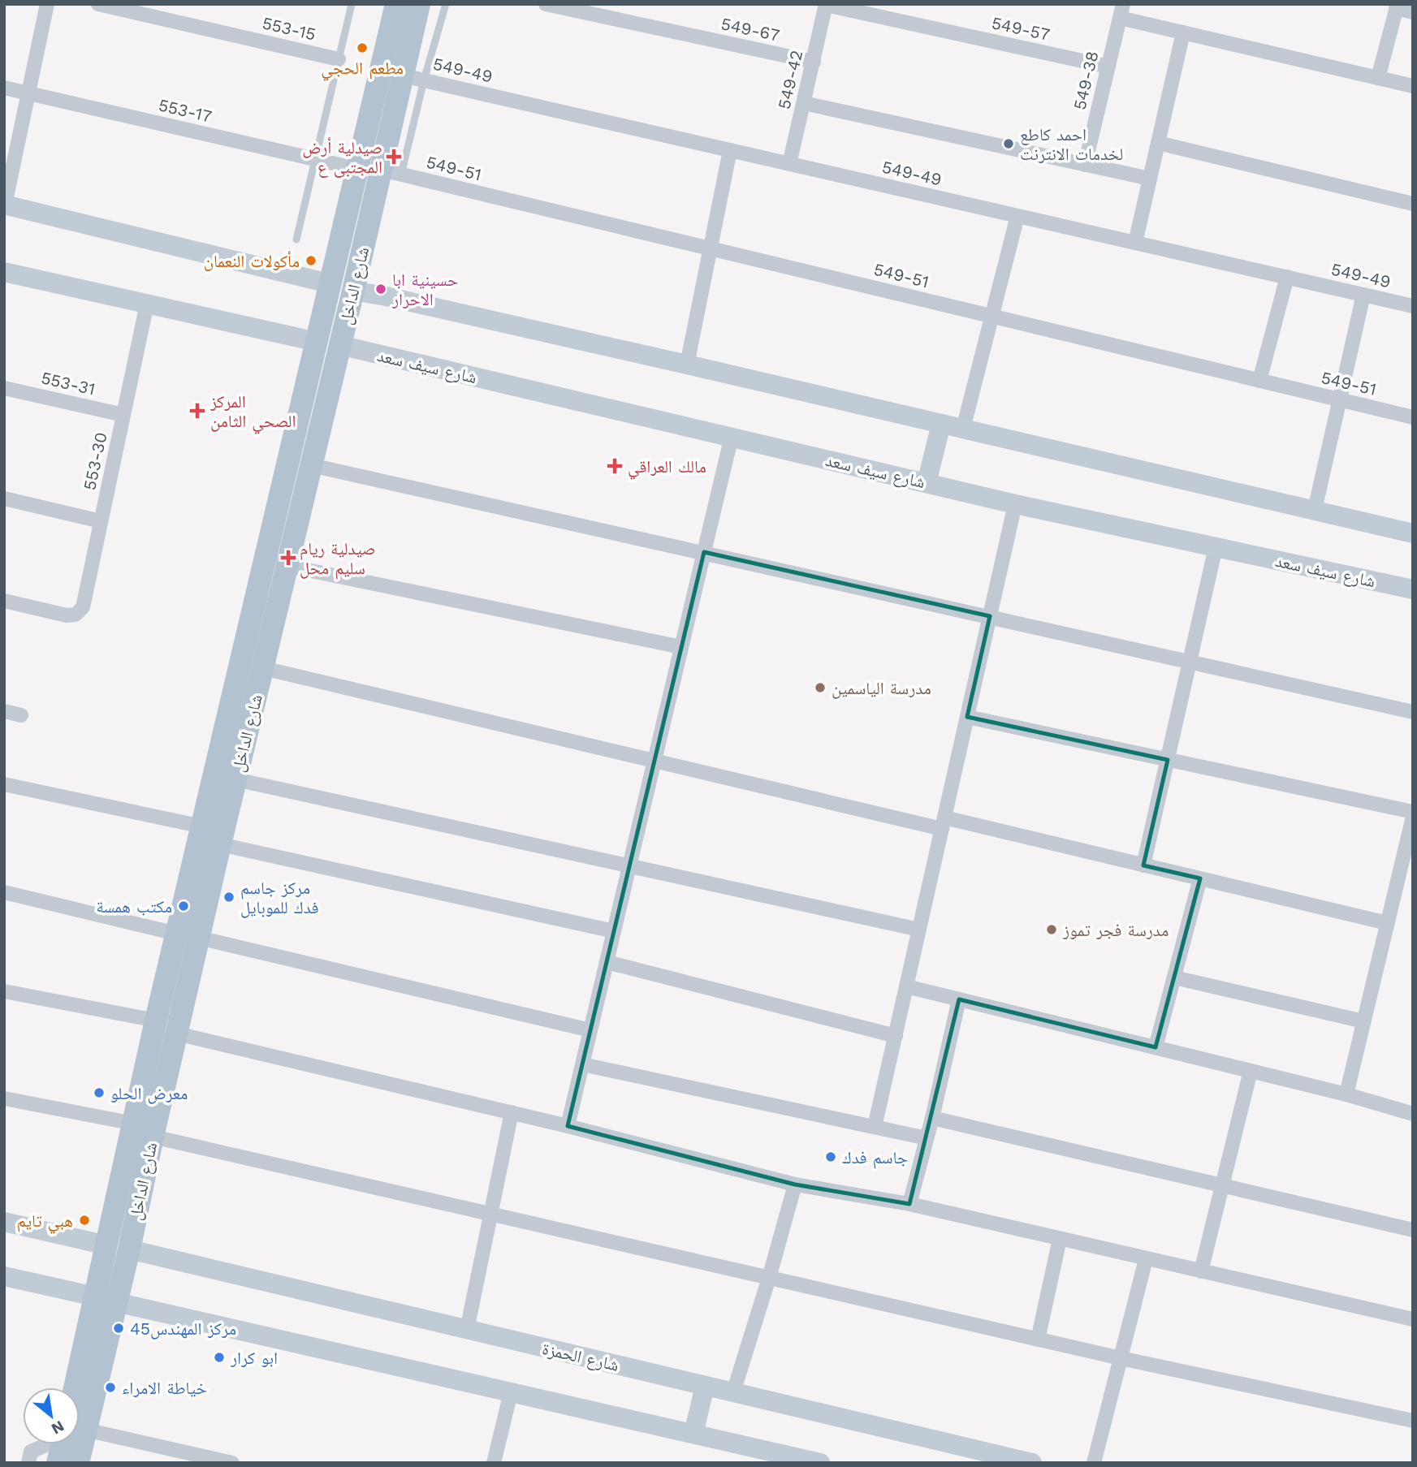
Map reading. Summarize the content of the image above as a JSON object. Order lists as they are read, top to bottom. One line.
{"streets":{"main road":["شارع الداخل"],"street":["553-15","549-57","549-67","549-49","549-42","549-38","553-17","549-51","شارع سيف سعد","553-31","553-30","شارع الحمزة"]},"crossings":[["549-57","549-42"],["549-57","549-38"],["549-67","549-42"],["549-49","549-42"],["549-49","شارع الداخل"],["553-17","شارع الداخل"],["549-51","شارع الداخل"],["شارع الداخل","شارع سيف سعد"],["شارع الداخل","شارع الحمزة"],["553-31","553-30"]],"places":{"other":["مطعم الحجي","احمد كاطع لخدمات الانترنت","مأكولات النعمان","حسينية ابا الاحرار","مدرسة الياسمين","مركز جاسم فدك للموبايل","مكتب همسة","مدرسة فجر تموز","معرض الحلو","جاسم فدك","هبي تايم","مركز المهندس45","ابو كرار","خياطة الامراء"],"health":["صيدلية أرض المجتبى ع","المركز الصحي الثامن","مالك العراقي","صيدلية ريام سليم محل"]},"north":"bottom right"}
